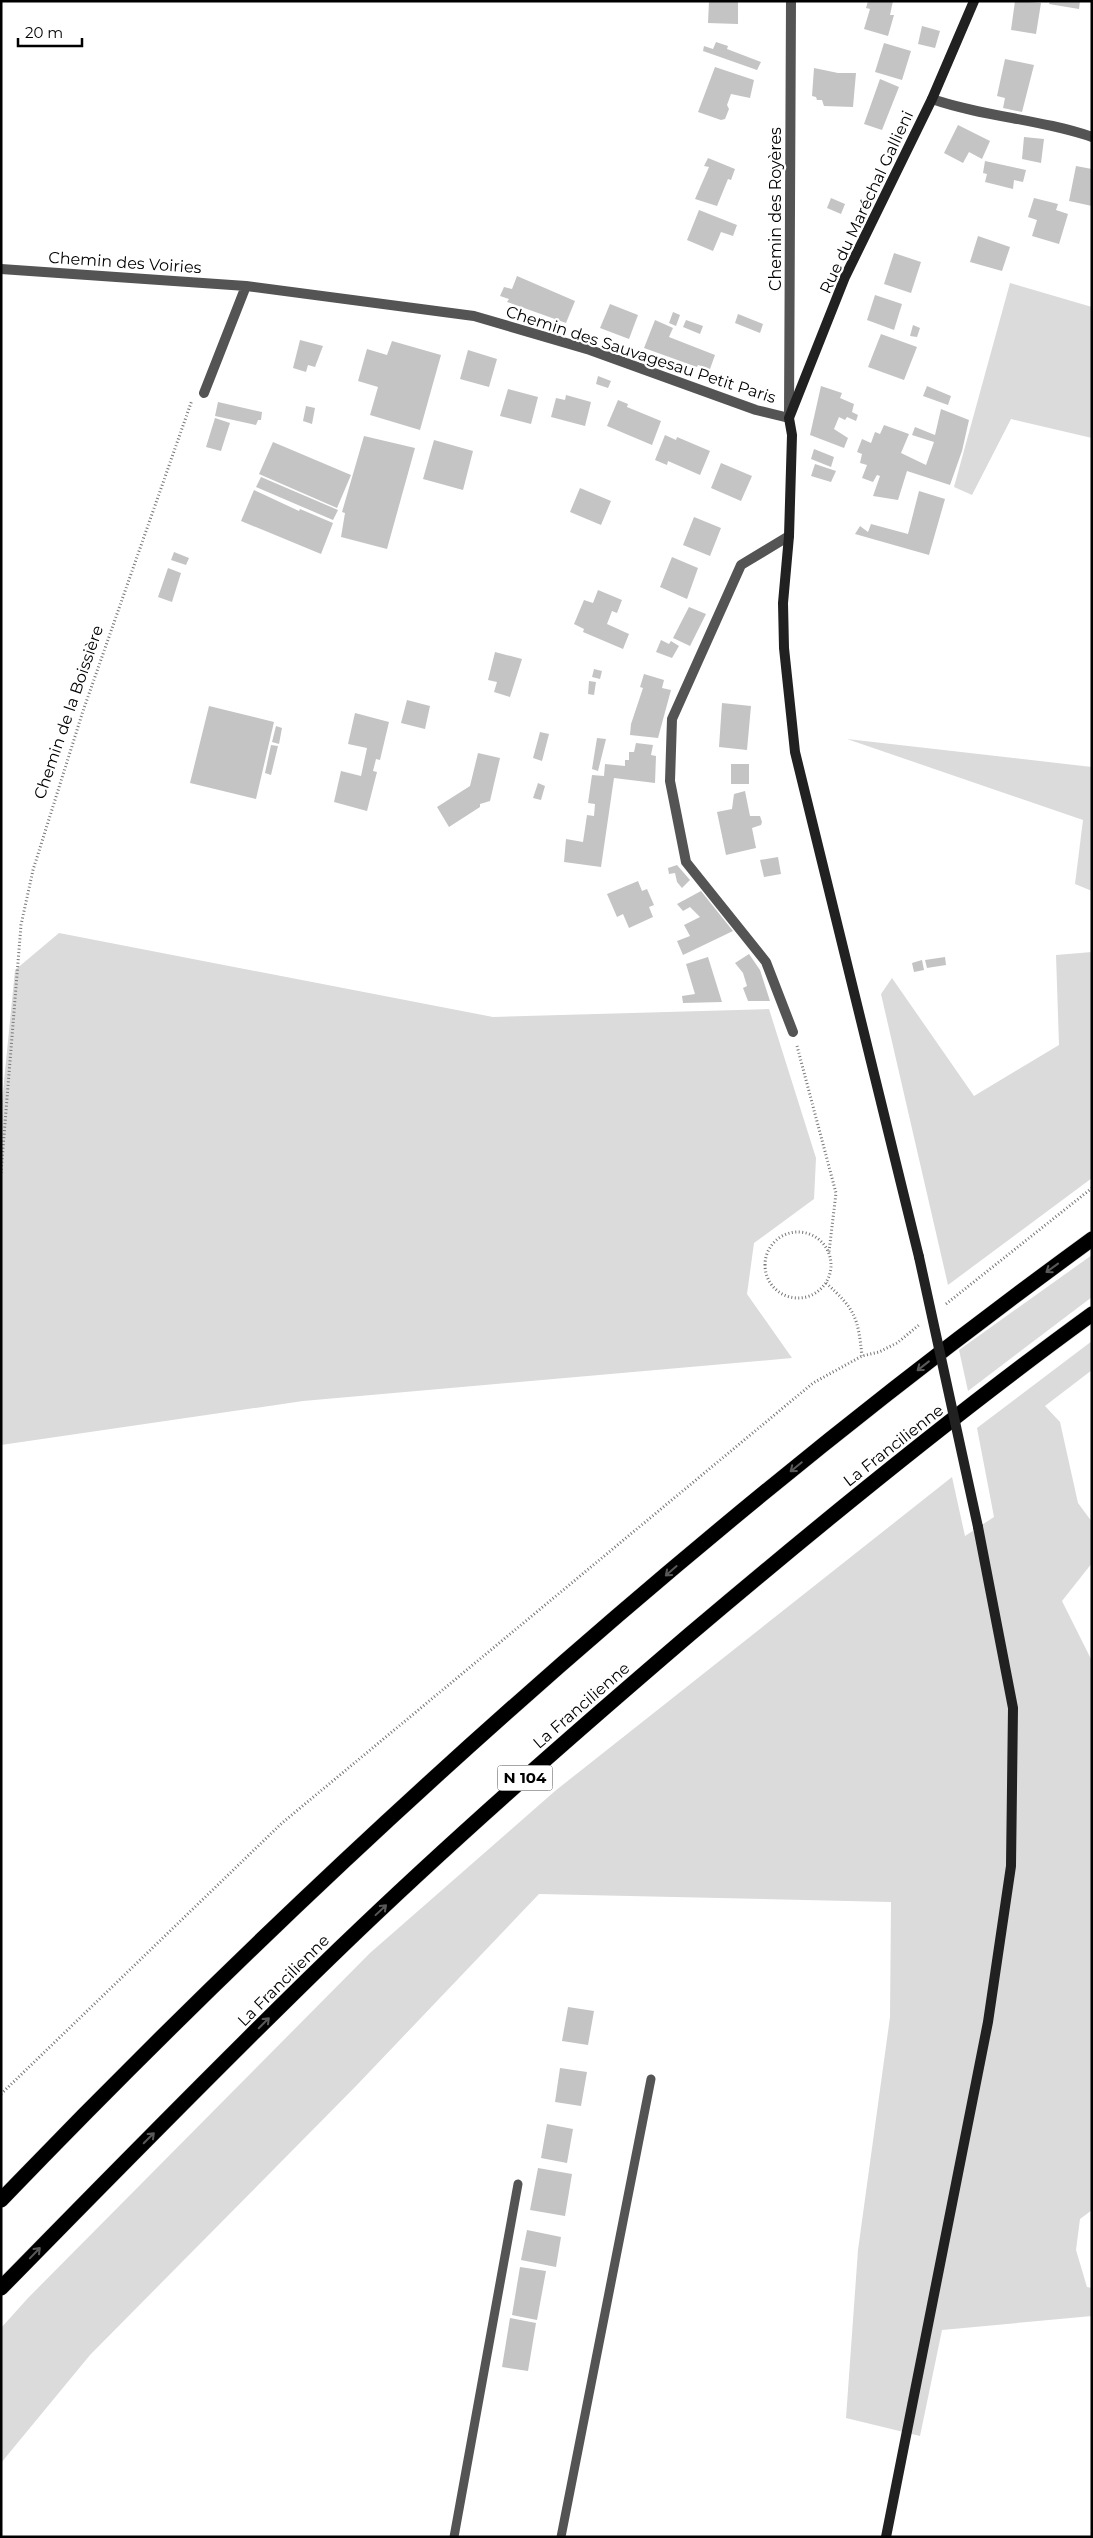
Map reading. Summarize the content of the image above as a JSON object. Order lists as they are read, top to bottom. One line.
{"streets":{"highway":["La Francilienne","N 104"],"street":["Rue du Maréchal Gallieni","Chemin des Royères","Chemin des Voiries","Chemin des Sauvagesau Petit Paris"],"path":["Chemin de la Boissière"]},"crossings":[["Rue du Maréchal Gallieni","Chemin des Royères"],["Rue du Maréchal Gallieni","Chemin des Sauvagesau Petit Paris"],["Chemin des Royères","Chemin des Sauvagesau Petit Paris"],["Chemin des Voiries","Chemin des Sauvagesau Petit Paris"]],"scale_bar":"20 m"}
